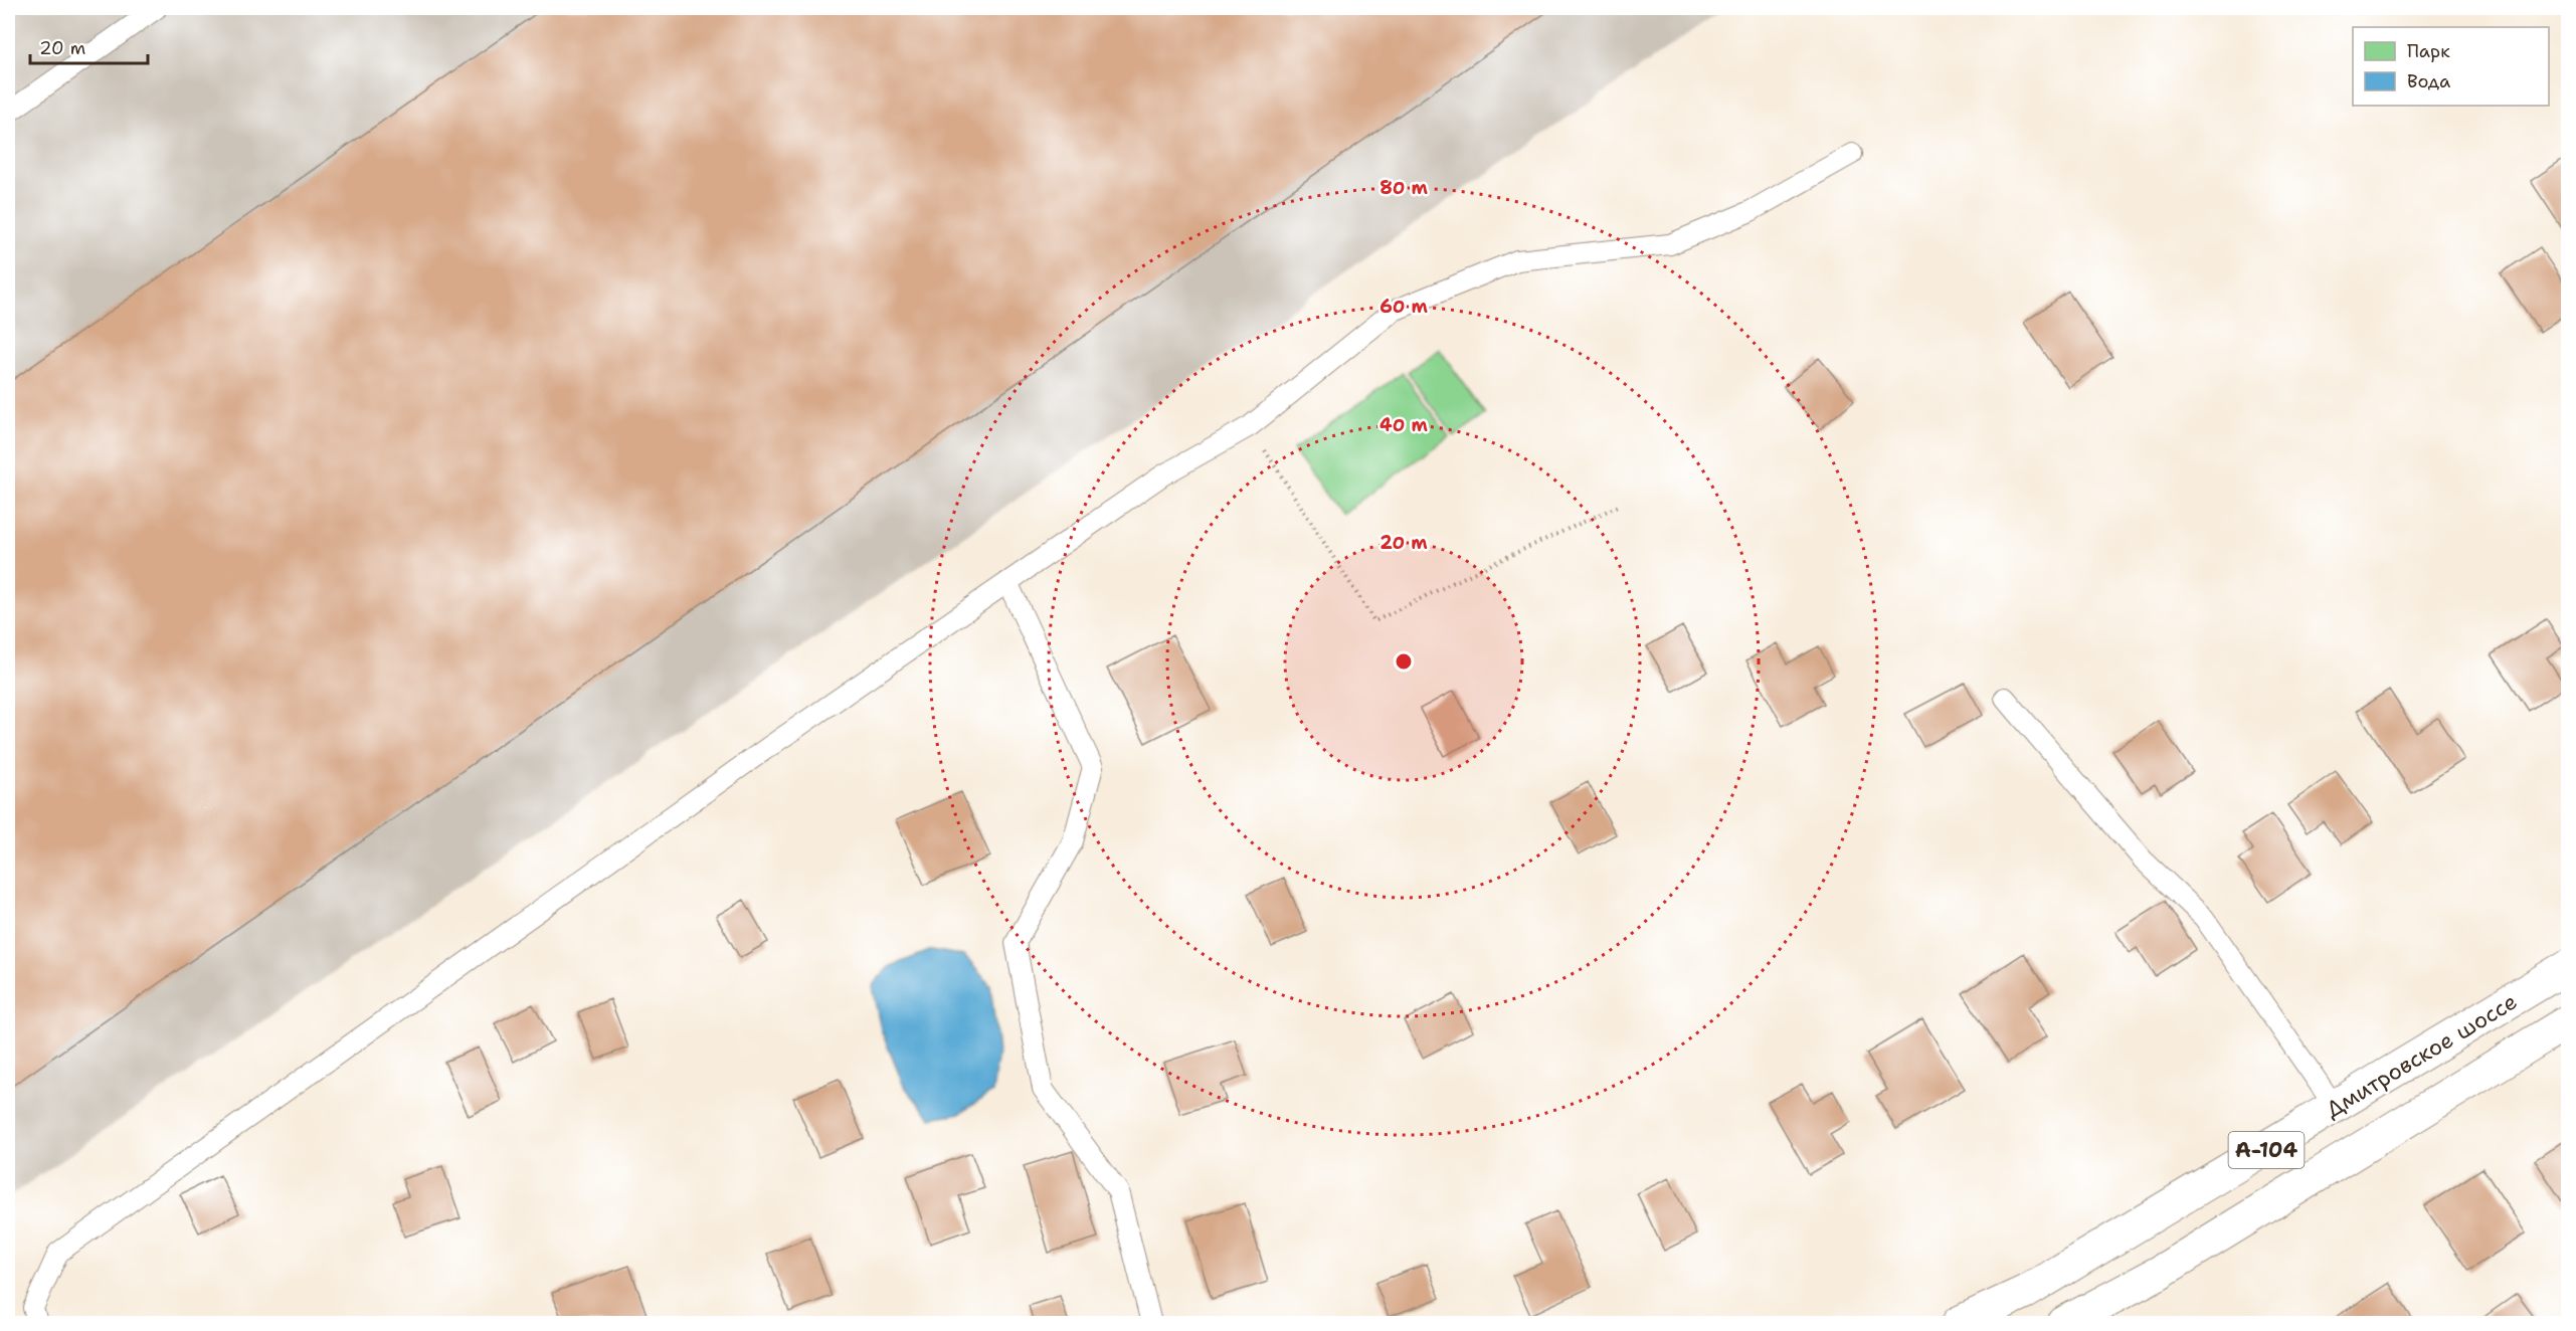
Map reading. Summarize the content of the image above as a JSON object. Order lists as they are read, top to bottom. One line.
{"streets":{"highway":["Дмитровское шоссе","А-104"]},"legend":["Парк","Вода"],"scale_bar":"20 m","rings":["80 m","60 m","40 m","20 m"]}
